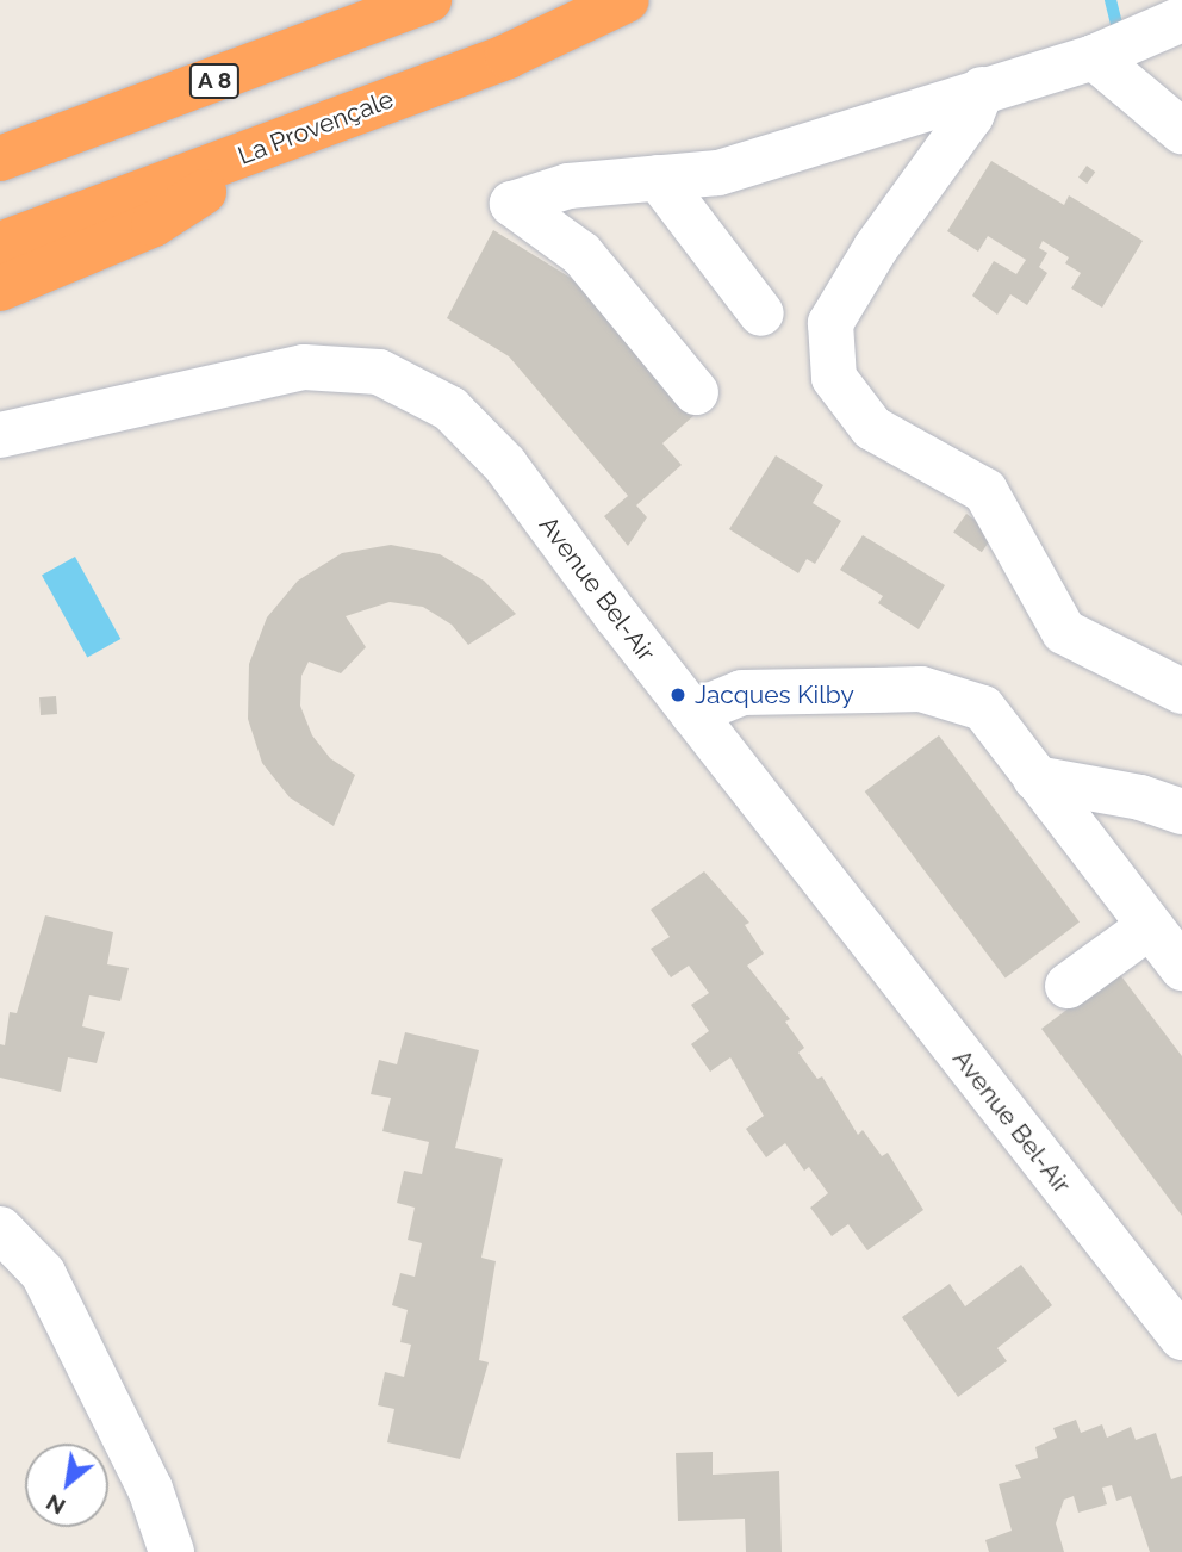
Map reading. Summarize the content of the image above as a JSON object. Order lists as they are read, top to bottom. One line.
{"streets":{"highway":["A 8","La Provençale"],"street":["Avenue Bel-Air"]},"places":["Jacques Kilby"],"north":"bottom left"}
